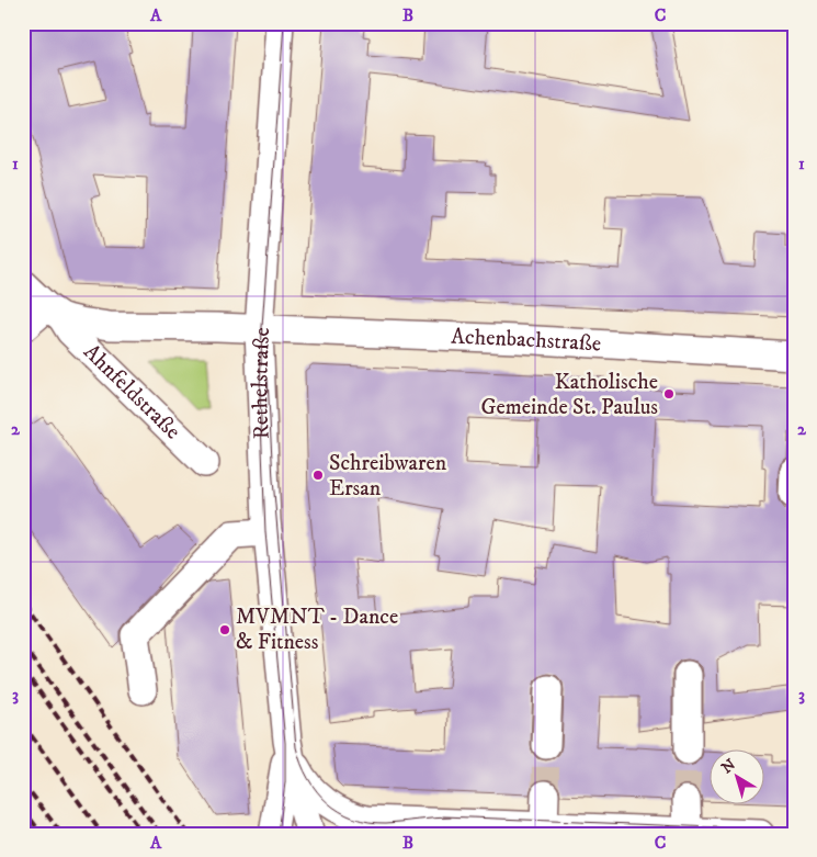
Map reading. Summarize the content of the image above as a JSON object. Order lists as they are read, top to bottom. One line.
{"streets":{"street":["Achenbachstraße","Rethelstraße","Ahnfeldstraße"]},"crossings":[["Achenbachstraße","Rethelstraße"],["Achenbachstraße","Ahnfeldstraße"],["Rethelstraße","Ahnfeldstraße"]],"places":["Katholische Gemeinde St. Paulus","Schreibwaren Ersan","MVMNT - Dance & Fitness"],"north":"top left","grid":{"columns":["A","B","C"],"rows":["1","2","3"]}}
